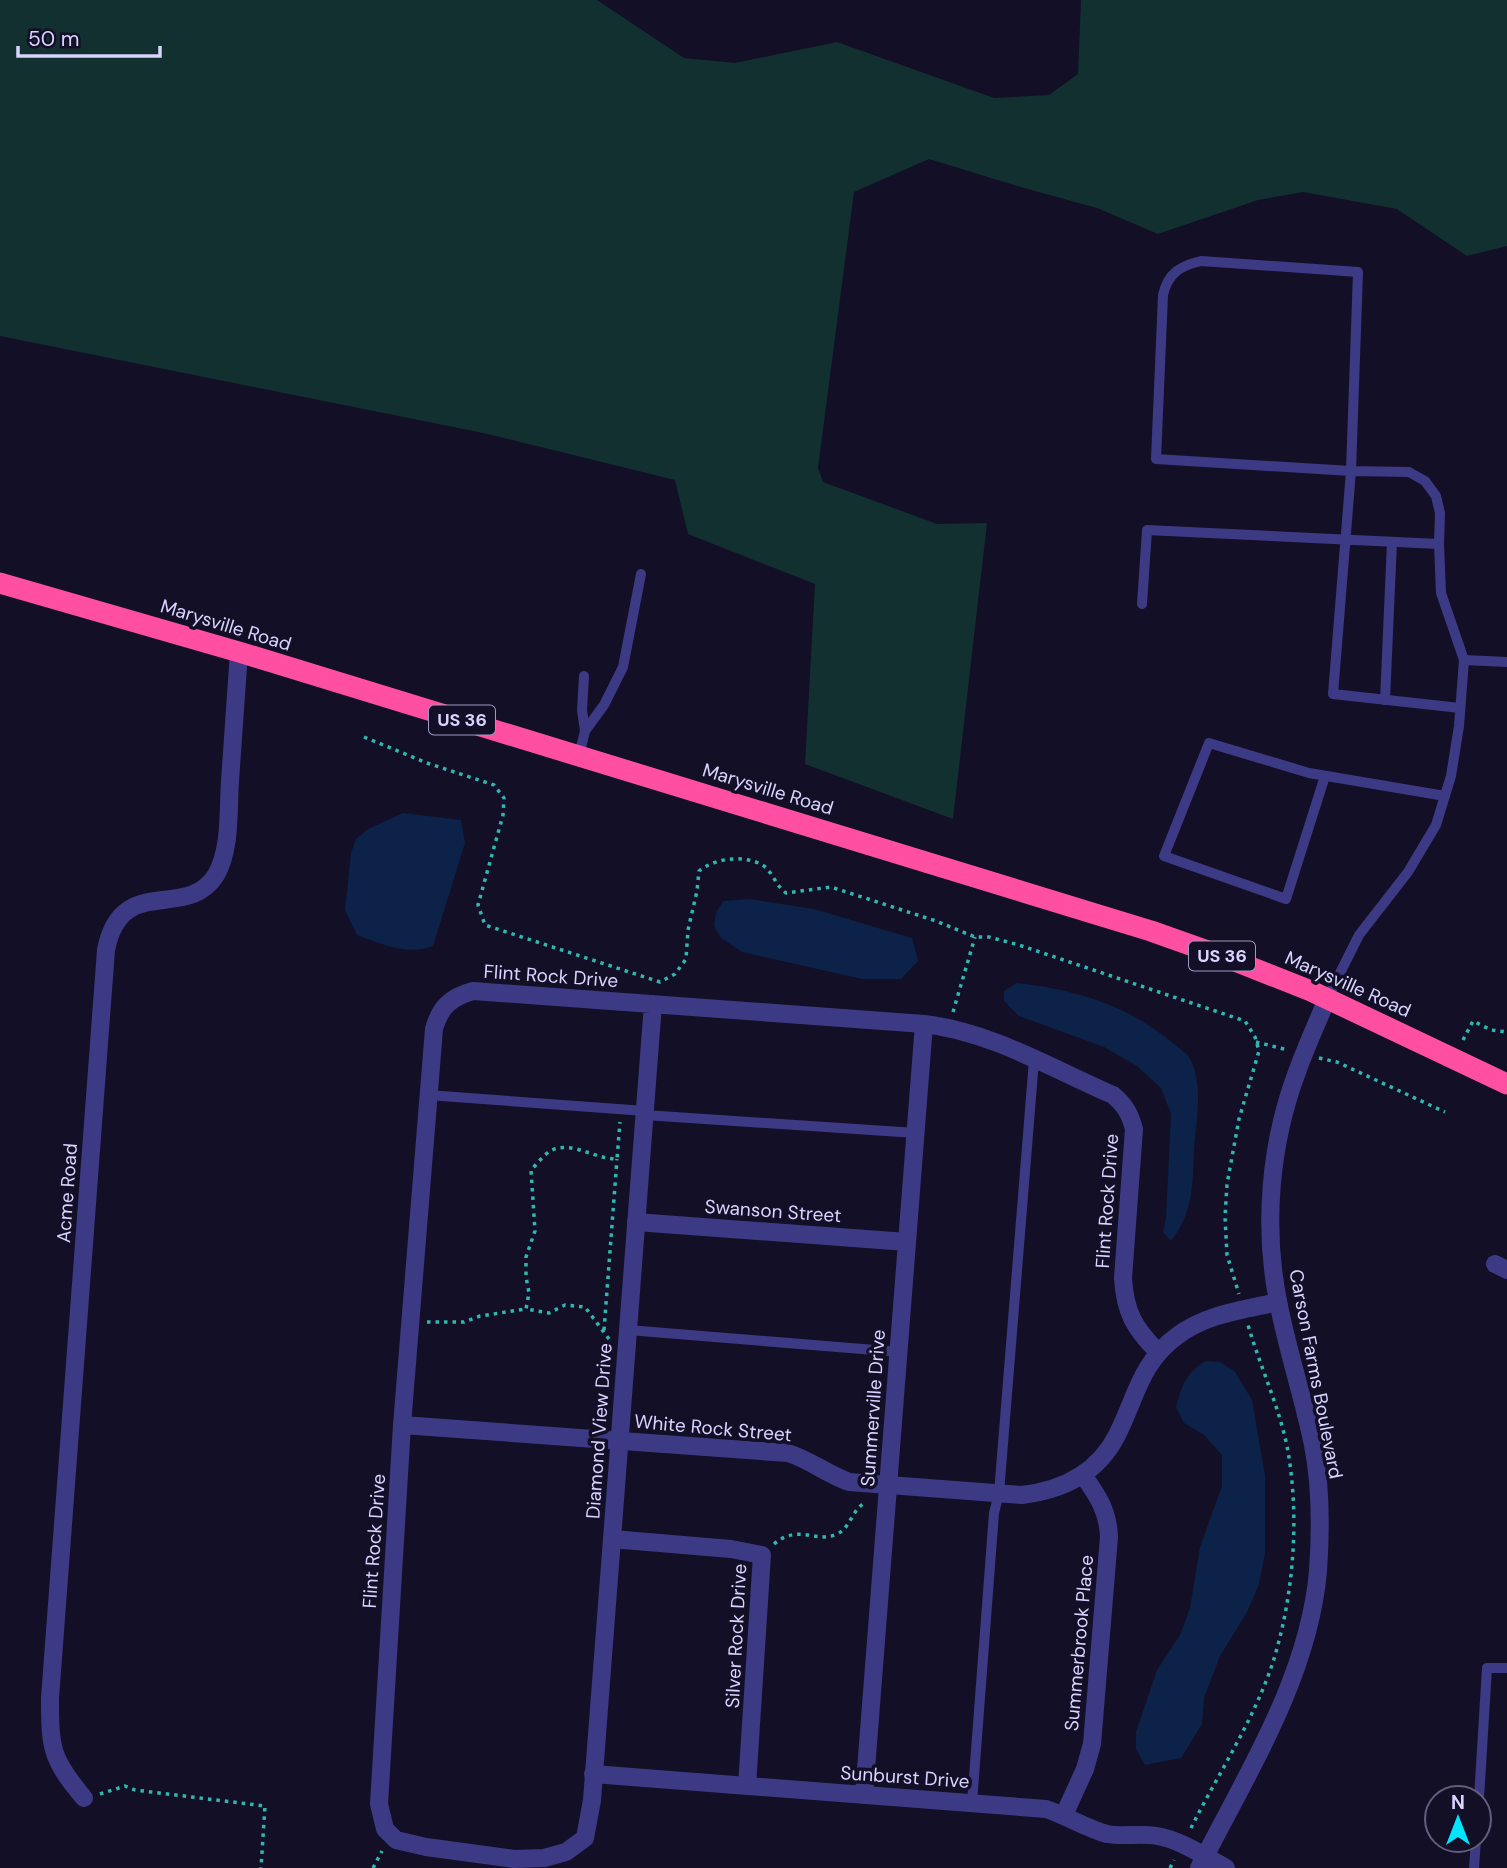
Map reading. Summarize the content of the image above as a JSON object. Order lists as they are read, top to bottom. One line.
{"streets":{"highway":["Marysville Road","US 36"],"street":["Flint Rock Drive","Acme Road","Swanson Street","Carson Farms Boulevard","Summerville Drive","White Rock Street","Diamond View Drive","Silver Rock Drive","Summerbrook Place","Sunburst Drive"]},"crossings":[["Marysville Road","Acme Road"],["Marysville Road","Carson Farms Boulevard"],["Flint Rock Drive","Summerville Drive"],["Flint Rock Drive","White Rock Street"],["Flint Rock Drive","Diamond View Drive"],["Swanson Street","Summerville Drive"],["Swanson Street","Diamond View Drive"],["Carson Farms Boulevard","White Rock Street"],["Carson Farms Boulevard","Sunburst Drive"],["Summerville Drive","White Rock Street"],["Summerville Drive","Sunburst Drive"],["White Rock Street","Diamond View Drive"],["White Rock Street","Summerbrook Place"],["Diamond View Drive","Silver Rock Drive"],["Diamond View Drive","Sunburst Drive"],["Silver Rock Drive","Sunburst Drive"],["Summerbrook Place","Sunburst Drive"]],"scale_bar":"50 m","north":"top"}
